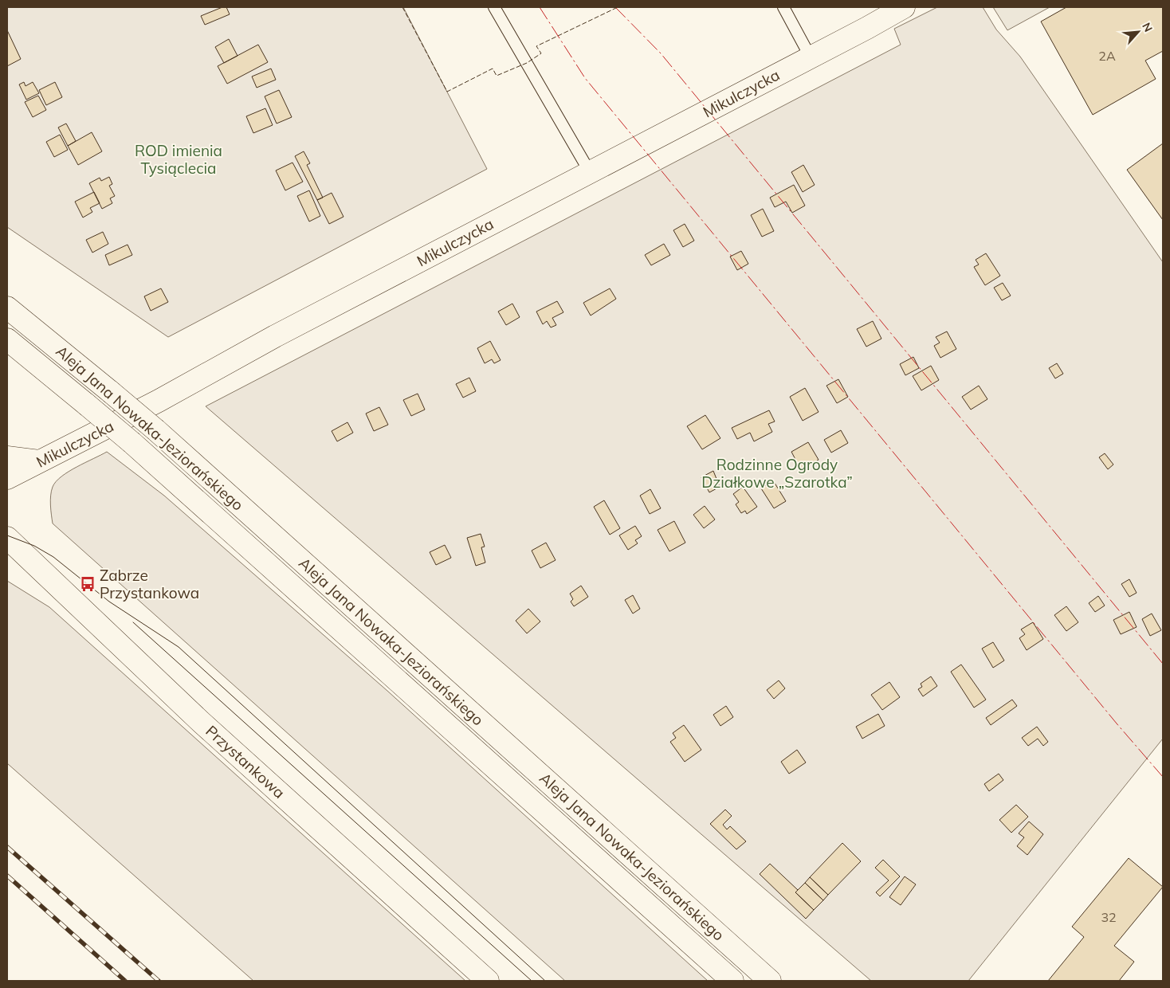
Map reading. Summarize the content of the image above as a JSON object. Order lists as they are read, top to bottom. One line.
{"streets":{"main road":["Mikulczycka","Aleja Jana Nowaka-Jeziorańskiego","Przystankowa"]},"parks":["ROD imienia Tysiąclecia","Rodzinne Ogrody Działkowe „Szarotka”"],"places":{"bus stop":["Zabrze Przystankowa"]},"house_numbers":["2A","32"],"north":"top right"}
